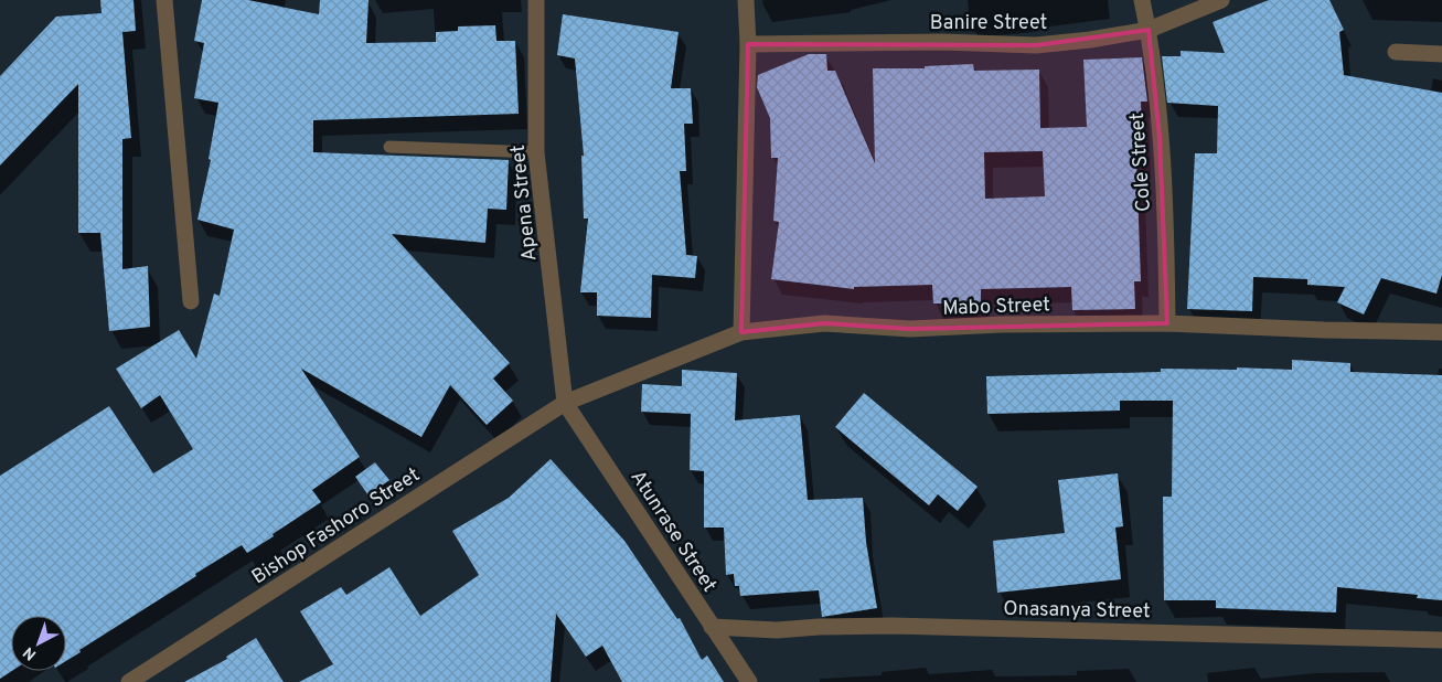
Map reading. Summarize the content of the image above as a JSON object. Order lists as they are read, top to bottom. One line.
{"streets":{"street":["Banire Street","Cole Street","Apena Street","Mabo Street","Bishop Fashoro Street","Atunrase Street","Onasanya Street"]},"crossings":[["Banire Street","Cole Street"],["Cole Street","Mabo Street"],["Apena Street","Mabo Street"],["Apena Street","Bishop Fashoro Street"],["Apena Street","Atunrase Street"],["Mabo Street","Bishop Fashoro Street"],["Mabo Street","Atunrase Street"],["Bishop Fashoro Street","Atunrase Street"],["Atunrase Street","Onasanya Street"]],"north":"bottom left"}
